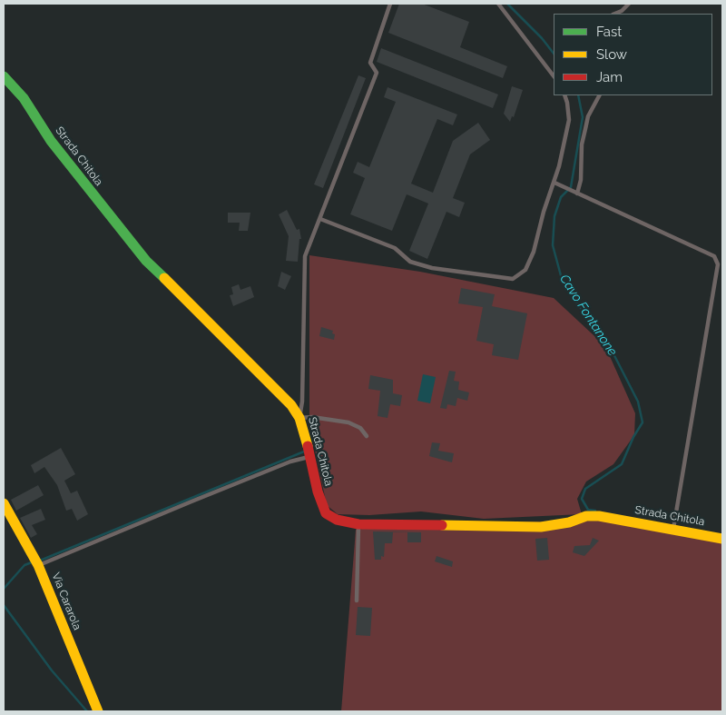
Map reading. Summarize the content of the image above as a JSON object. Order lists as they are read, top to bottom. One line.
{"streets":{"street":["Strada Chitola","Via Cararola"]},"water":["Cavo Fontanone"],"legend":["Fast","Slow","Jam"]}
